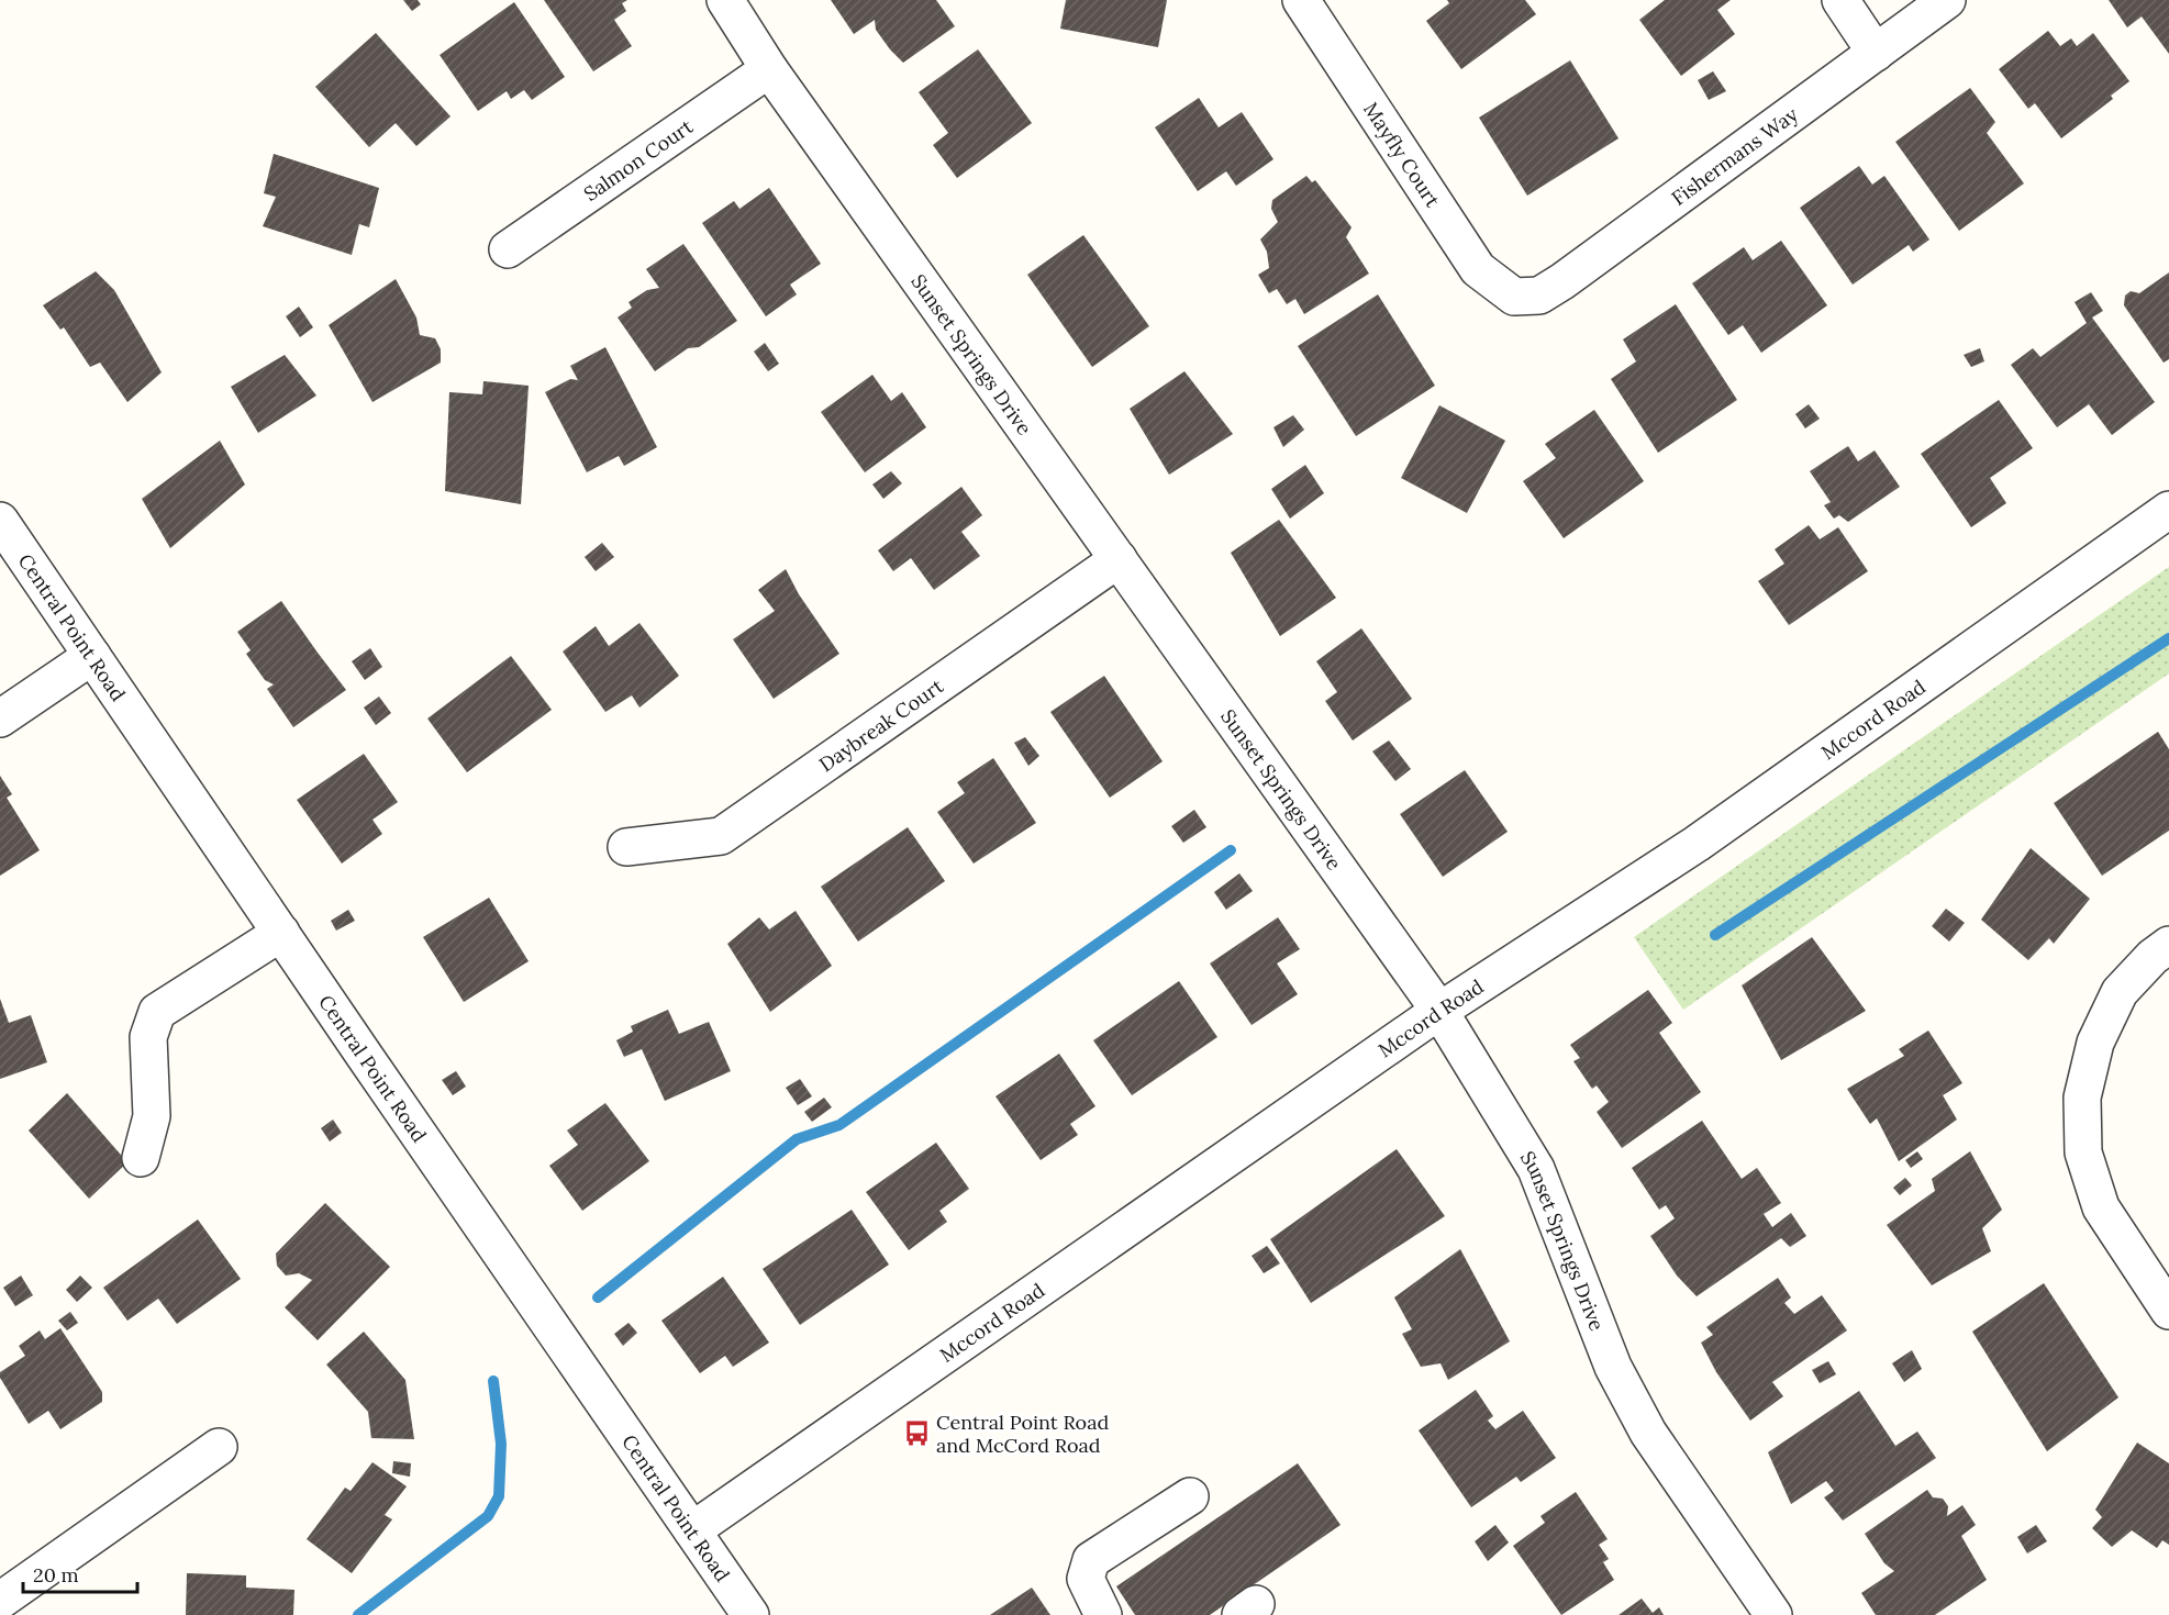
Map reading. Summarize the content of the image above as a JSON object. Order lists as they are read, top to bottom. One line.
{"streets":{"street":["Mayfly Court","Fishermans Way","Salmon Court","Sunset Springs Drive","Central Point Road","Mccord Road","Daybreak Court"]},"crossings":[["Mayfly Court","Fishermans Way"],["Salmon Court","Sunset Springs Drive"],["Sunset Springs Drive","Mccord Road"],["Sunset Springs Drive","Daybreak Court"],["Central Point Road","Mccord Road"]],"places":{"bus stop":["Central Point Road and McCord Road"]},"scale_bar":"20 m"}
